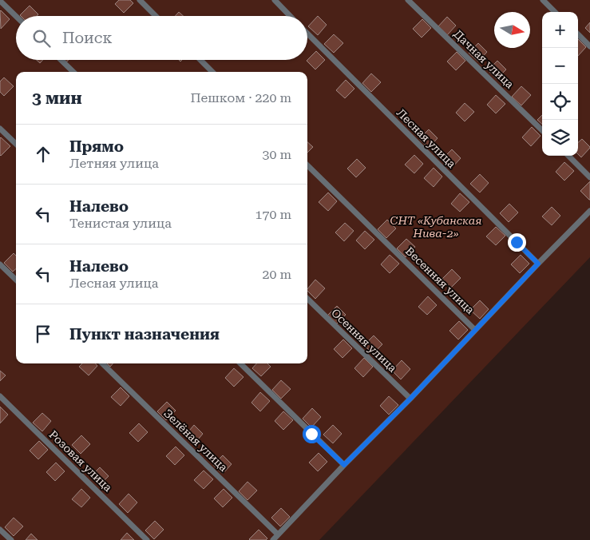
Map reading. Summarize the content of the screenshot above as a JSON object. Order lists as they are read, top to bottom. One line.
{"streets":{"lane":["Дачная улица","Лесная улица","Весенняя улица","Осенняя улица","Зелёная улица","Розовая улица"]},"parks":["СНТ «Кубанская Нива-2»"],"north":"right","page":{"map_buttons":["+","−"],"search":"Поиск","heading":["3 мин","Пешком · 220 m"],"list":[["Прямо","Летняя улица","30 m"],["Налево","Тенистая улица","170 m"],["Налево","Лесная улица","20 m"],"Пункт назначения"]}}
